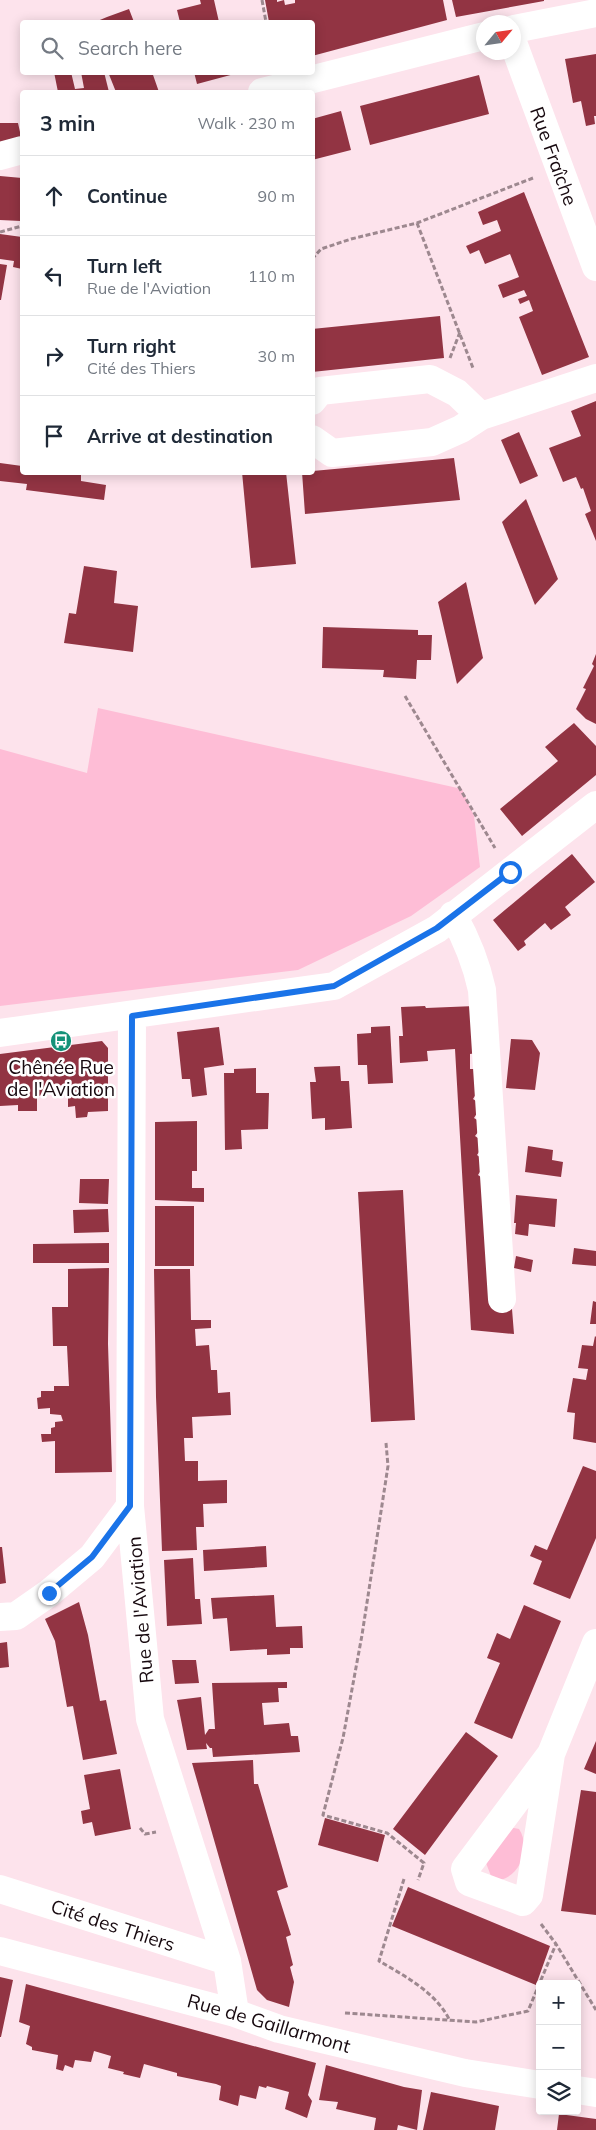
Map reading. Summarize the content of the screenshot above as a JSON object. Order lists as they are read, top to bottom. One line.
{"streets":{"street":["Rue Fraîche","Rue de l'Aviation","Cité des Thiers","Rue de Gaillarmont"]},"crossings":[["Rue de l'Aviation","Cité des Thiers"],["Rue de l'Aviation","Rue de Gaillarmont"]],"places":{"bus stop":["Chênée Rue de l'Aviation"]},"north":"top right","page":{"search":"Search here","heading":["3 min","Walk · 230 m"],"list":[["Continue","90 m"],["Turn left","Rue de l'Aviation","110 m"],["Turn right","Cité des Thiers","30 m"],"Arrive at destination"],"map_buttons":["+","−"]}}
